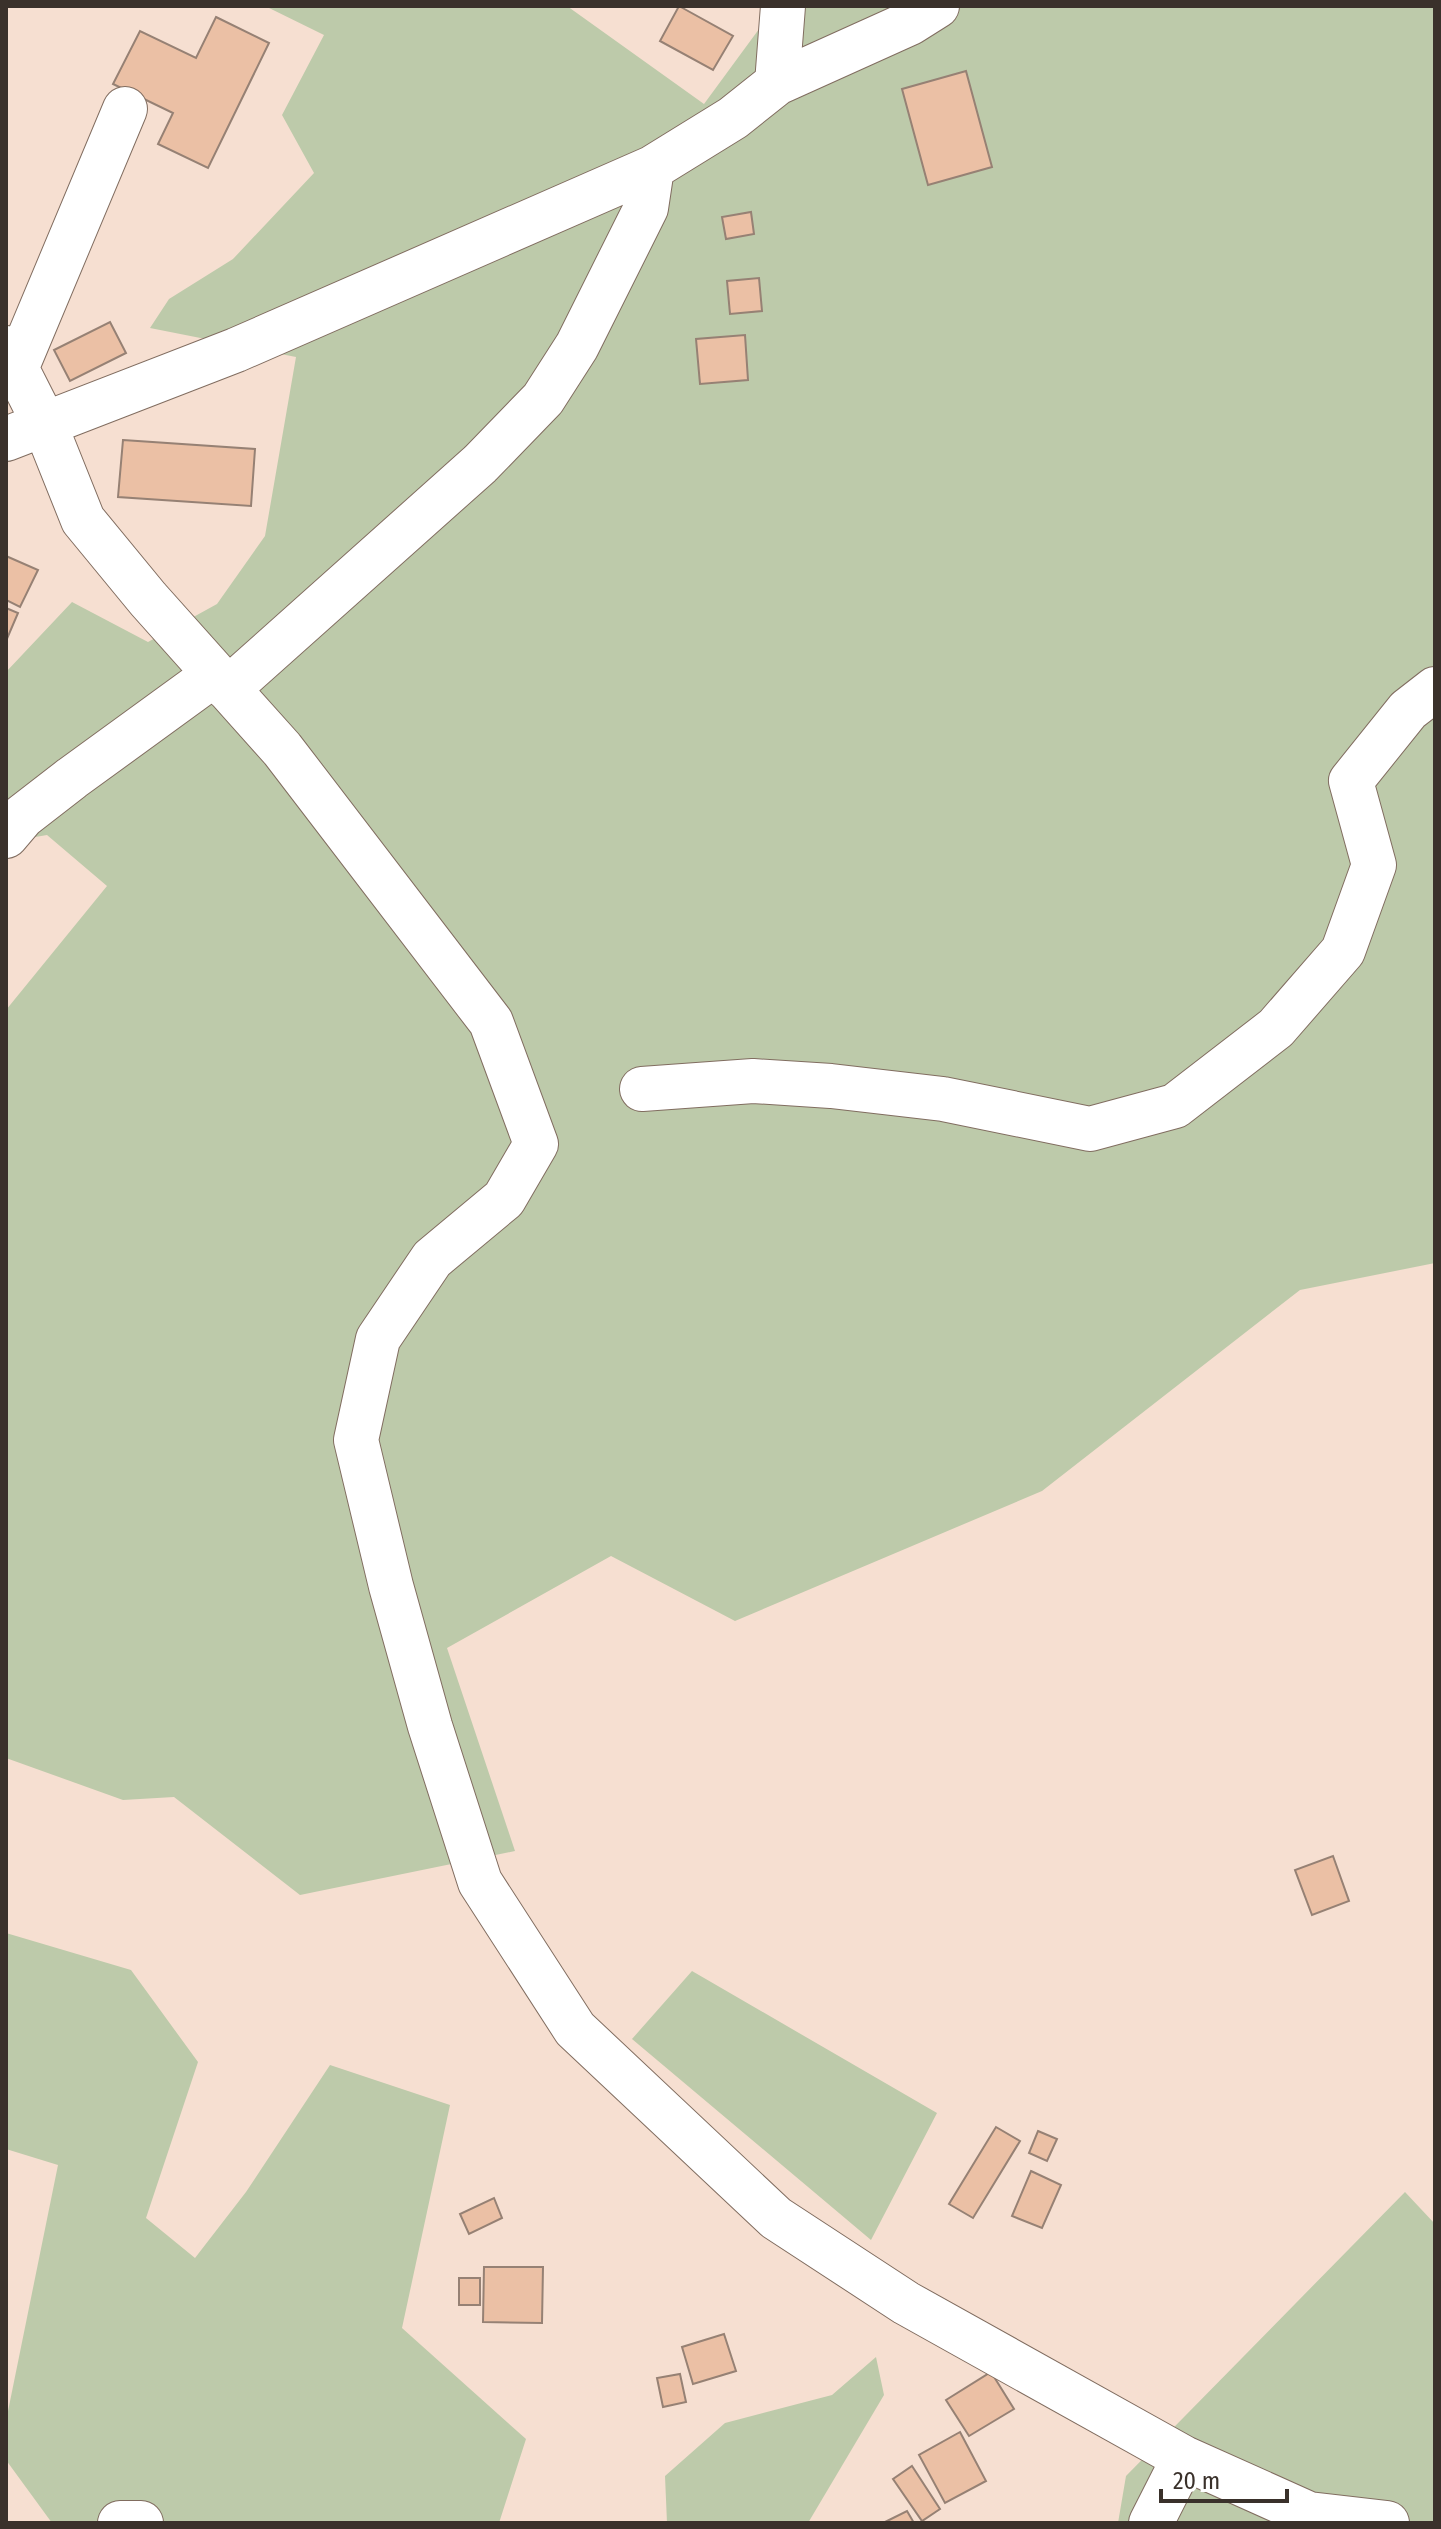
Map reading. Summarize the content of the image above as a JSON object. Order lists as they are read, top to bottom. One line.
{"scale_bar":"20 m"}
